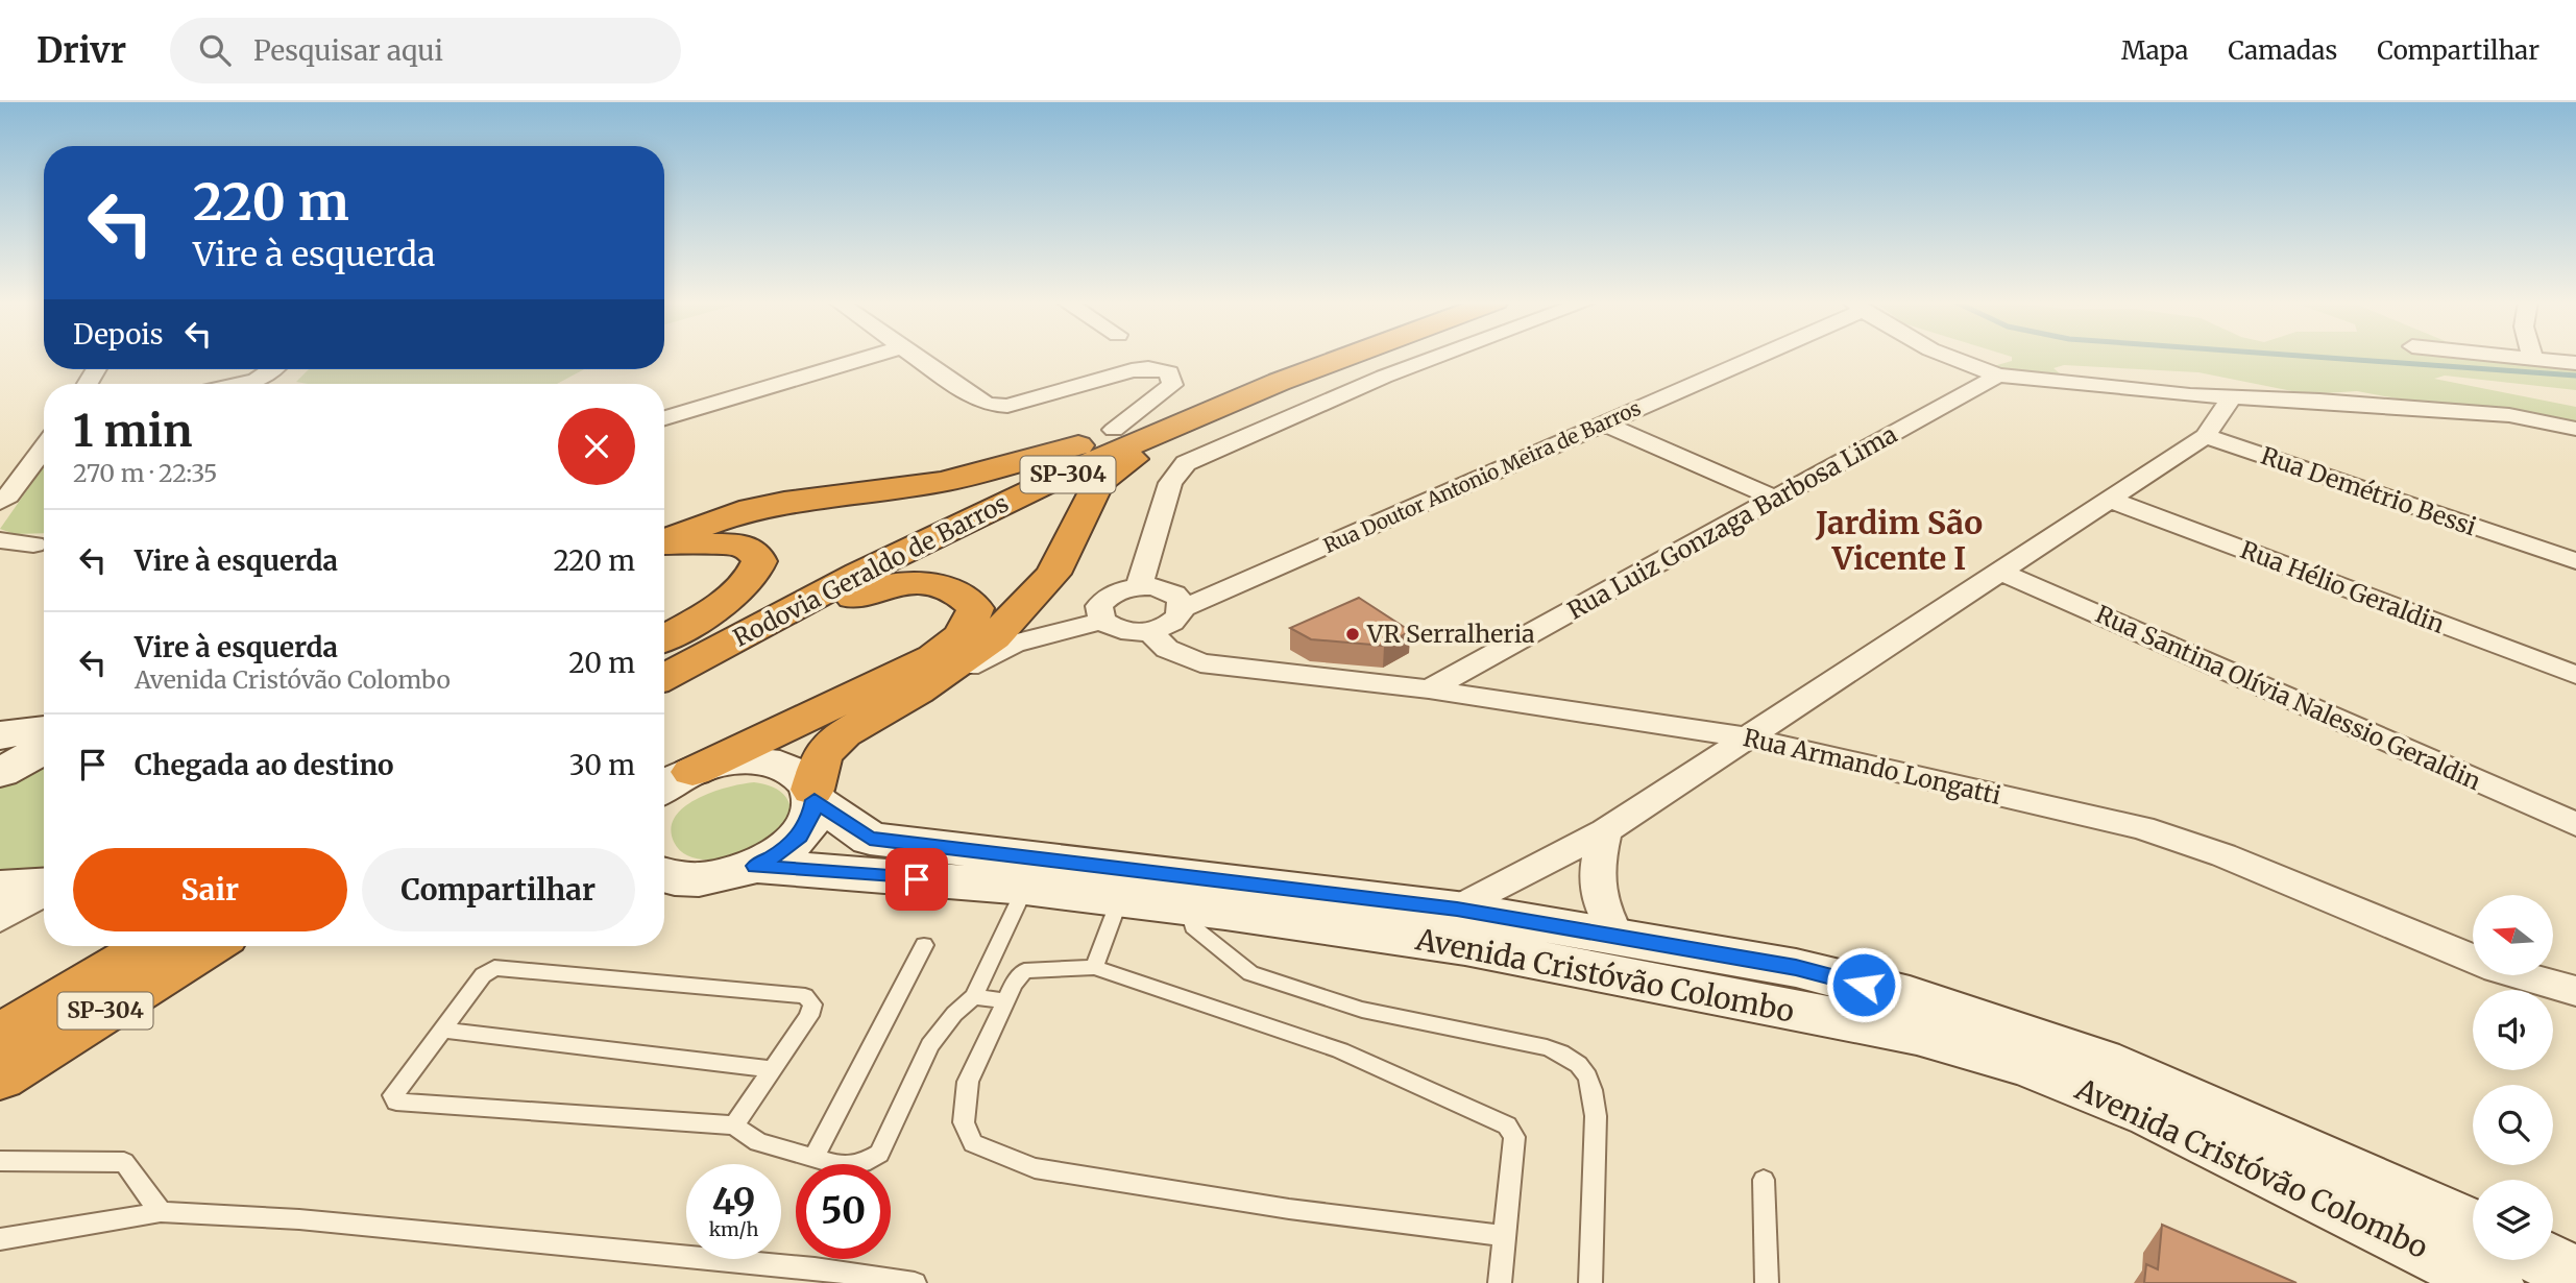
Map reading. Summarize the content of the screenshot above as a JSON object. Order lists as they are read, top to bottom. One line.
{"streets":{"highway":["SP-304","Rodovia Geraldo de Barros"],"main road":["Avenida Cristóvão Colombo"],"street":["Rua Doutor Antonio Meira de Barros","Rua Demétrio Bessi","Rua Luiz Gonzaga Barbosa Lima","Rua Hélio Geraldin","Rua Santina Olívia Nalessio Geraldin","Rua Armando Longatti"]},"crossings":[["Rua Doutor Antonio Meira de Barros","Rua Armando Longatti"],["Rua Luiz Gonzaga Barbosa Lima","Rua Armando Longatti"]],"districts":["Jardim São Vicente I"],"places":["VR Serralheria"],"north":"left","page":{"header":"Drivr","search":"Pesquisar aqui","nav":["Mapa","Camadas","Compartilhar"],"turn":["220 m","Vire à esquerda"],"then":"Depois","heading":["1 min","270 m · 22:35"],"list":[{"name":"Vire à esquerda","value":"220 m"},{"name":"Vire à esquerda","note":"Avenida Cristóvão Colombo","value":"20 m"},{"name":"Chegada ao destino","value":"30 m"}],"buttons":["Sair","Compartilhar"],"speed":"49 km/h","limit":"50"}}
